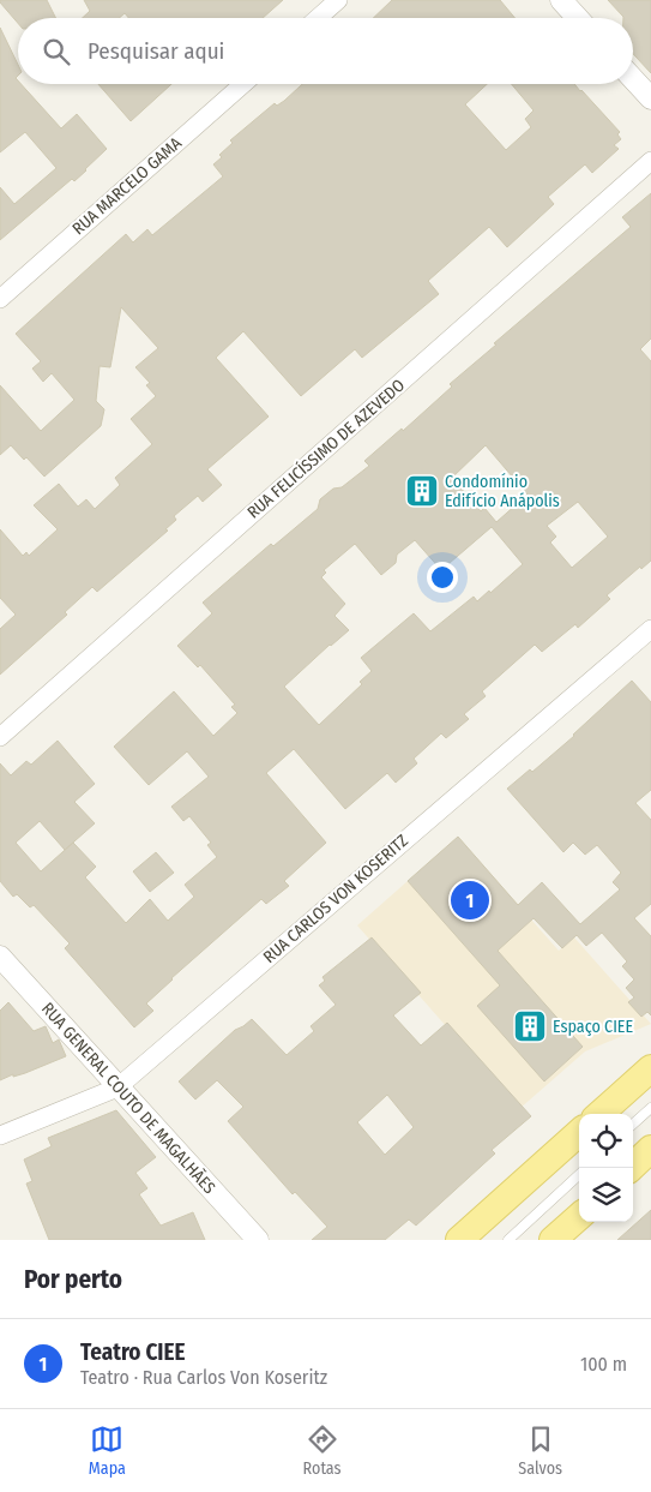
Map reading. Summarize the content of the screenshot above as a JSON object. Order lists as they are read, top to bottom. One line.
{"streets":{"street":["RUA MARCELO GAMA","RUA FELICÍSSIMO DE AZEVEDO","RUA CARLOS VON KOSERITZ","RUA GENERAL COUTO DE MAGALHÃES"]},"crossings":[["RUA CARLOS VON KOSERITZ","RUA GENERAL COUTO DE MAGALHÃES"]],"places":{"building":["Condomínio Edifício Anápolis","Espaço CIEE"]},"page":{"search":"Pesquisar aqui","pins":"1","heading":"Por perto","list":[{"mark":"1","name":"Teatro CIEE","note":"Teatro · Rua Carlos Von Koseritz","value":"100 m"}],"nav":["Mapa","Rotas","Salvos"]}}
